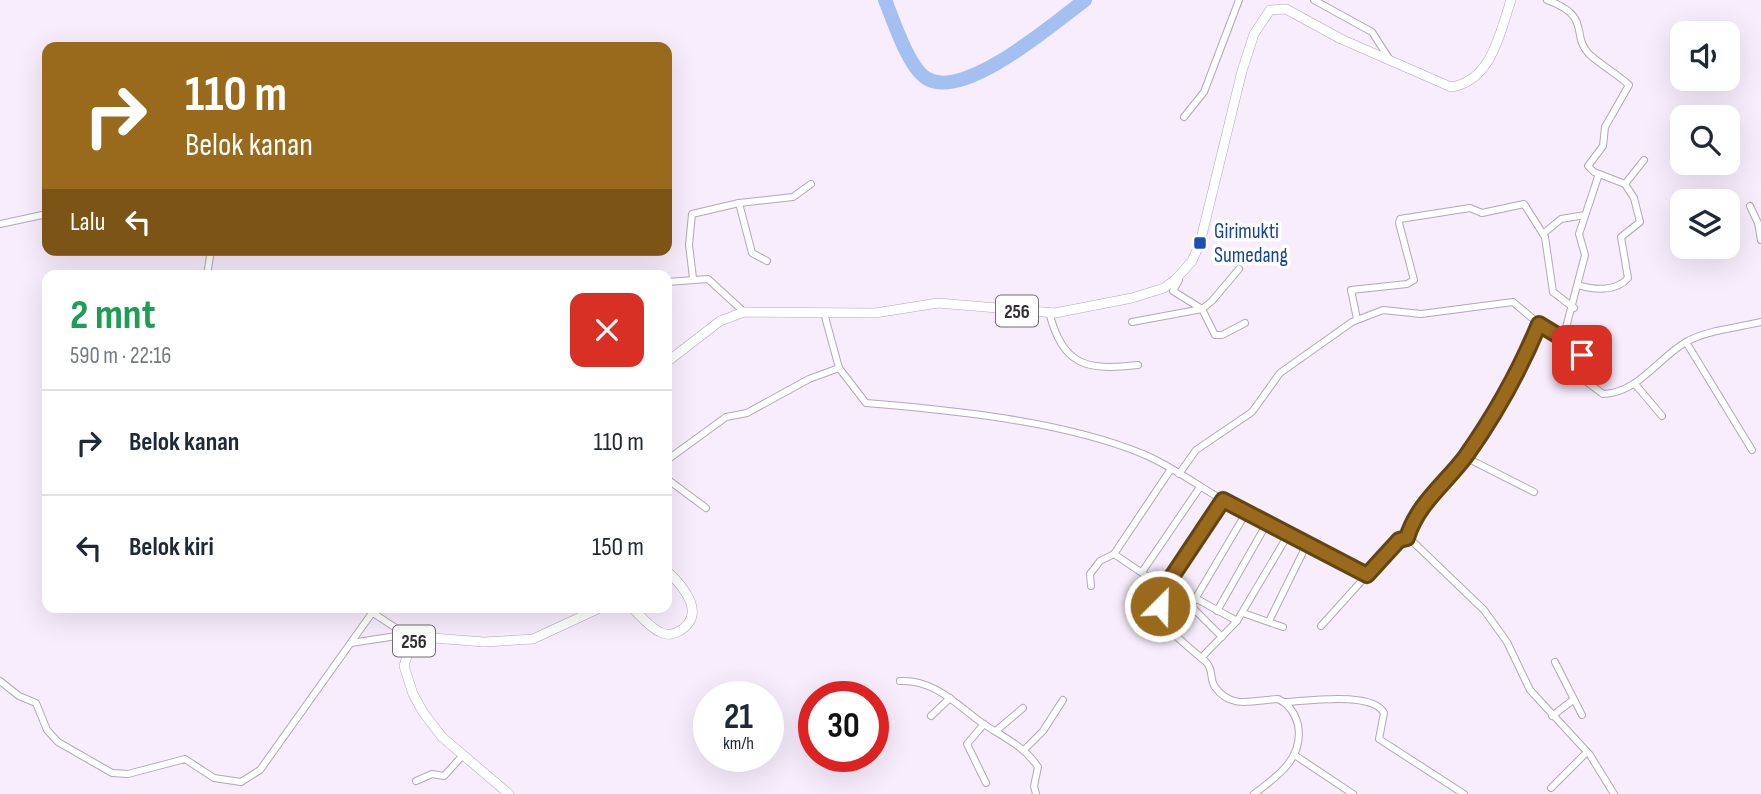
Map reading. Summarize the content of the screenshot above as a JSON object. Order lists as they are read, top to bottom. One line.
{"streets":{"main road":["256"]},"places":{"transit":["Girimukti Sumedang"]},"page":{"turn":["110 m","Belok kanan"],"then":"Lalu","heading":["2 mnt","590 m · 22:16"],"list":[{"name":"Belok kanan","value":"110 m"},{"name":"Belok kiri","value":"150 m"}],"speed":"21 km/h","limit":"30"}}
